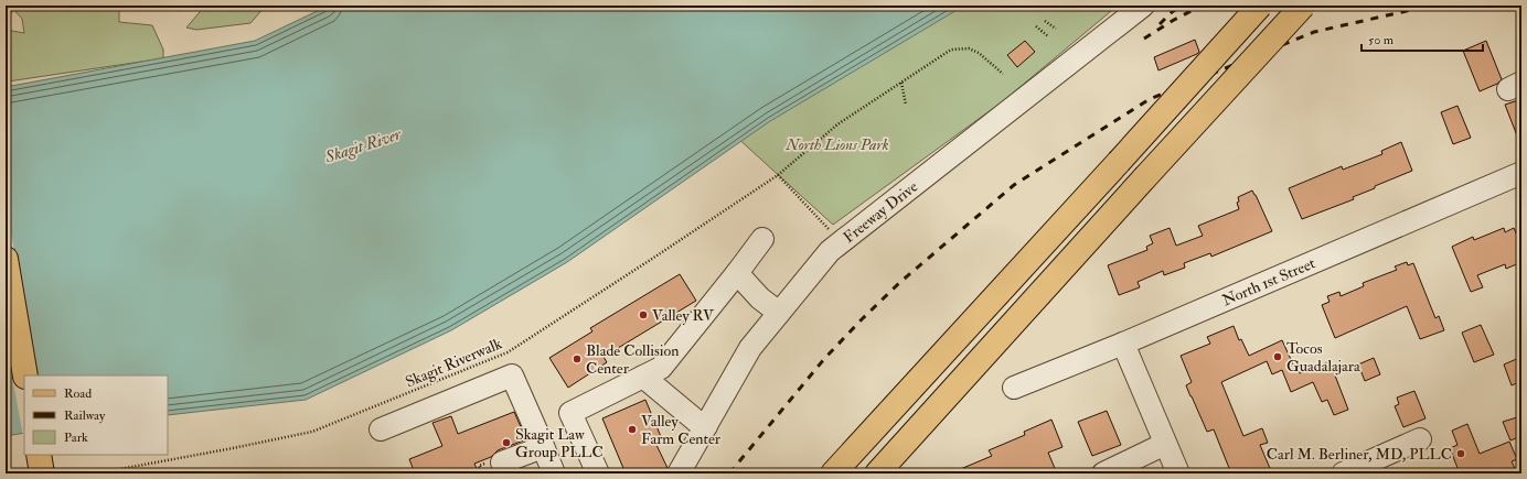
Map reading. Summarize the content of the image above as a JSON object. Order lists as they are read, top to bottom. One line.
{"streets":{"street":["Freeway Drive","North 1st Street"],"path":["Skagit Riverwalk"]},"water":["Skagit River"],"parks":["North Lions Park"],"places":["Valley RV","Tocos Guadalajara","Blade Collision Center","Valley Farm Center","Skagit Law Group PLLC","Carl M. Berliner, MD, PLLC"],"legend":["Road","Railway","Park"],"scale_bar":"50 m"}
